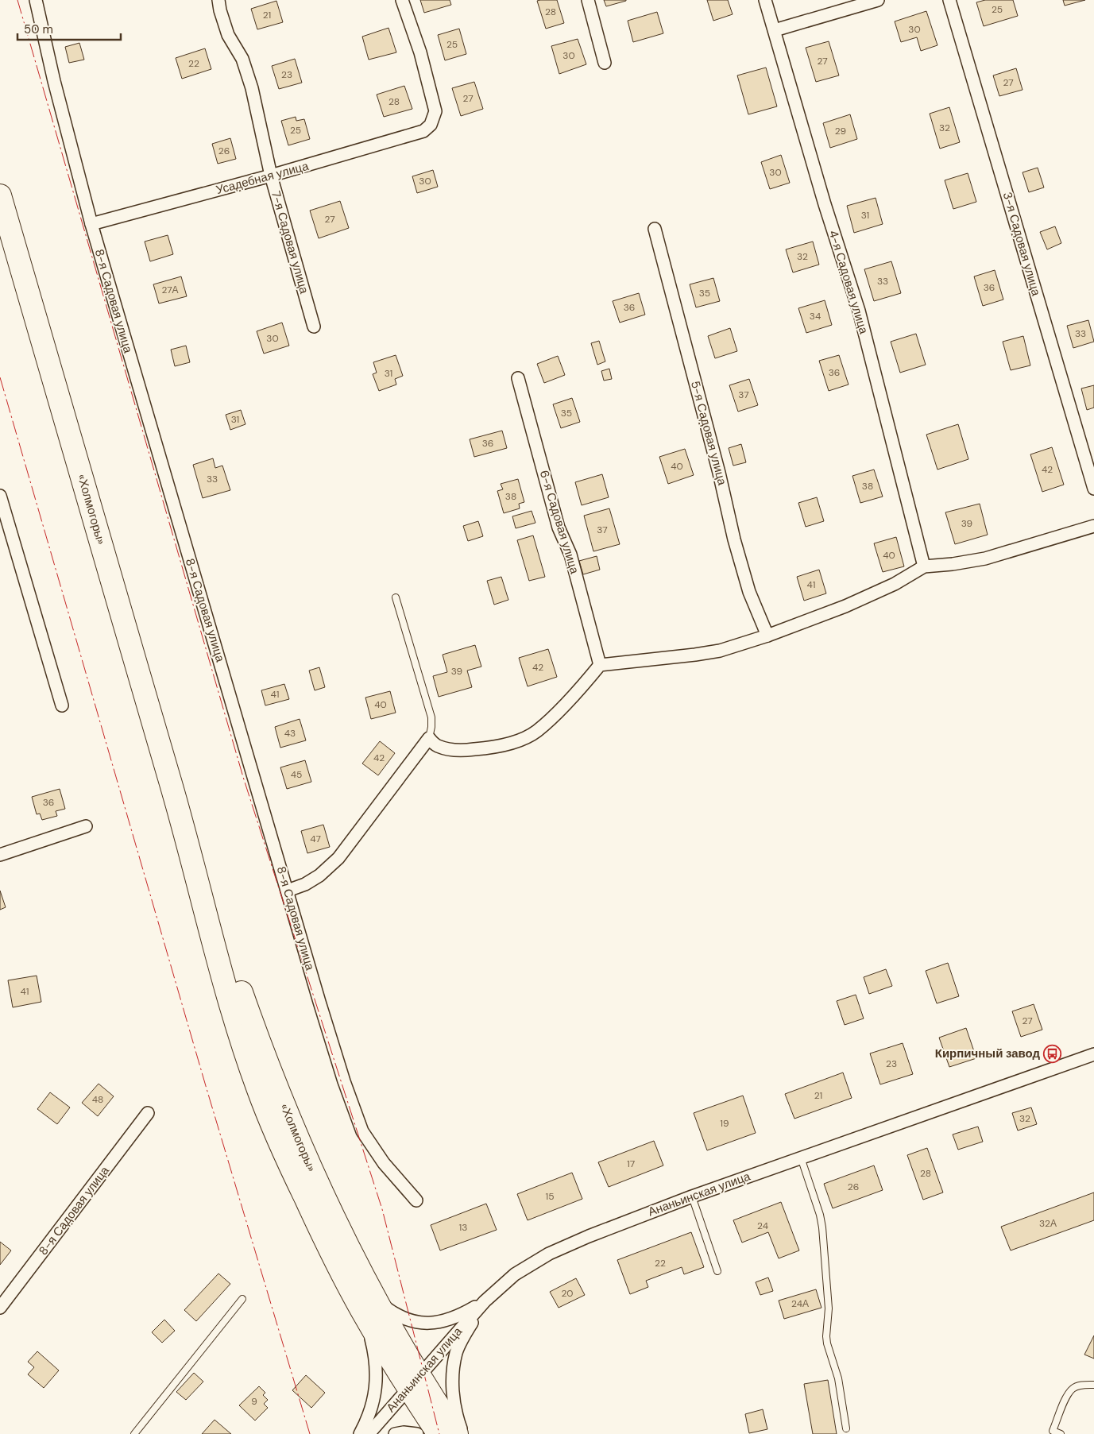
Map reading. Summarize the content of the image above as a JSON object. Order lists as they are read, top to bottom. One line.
{"streets":{"highway":["«Холмогоры»"],"street":["Усадебная улица","7-я Садовая улица","3-я Садовая улица","4-я Садовая улица","8-я Садовая улица","5-я Садовая улица","6-я Садовая улица","Ананьинская улица"]},"crossings":[["Усадебная улица","7-я Садовая улица"],["Усадебная улица","8-я Садовая улица"],["«Холмогоры»","Ананьинская улица"]],"places":{"bus stop":["Кирпичный завод"]},"house_numbers":["25","28","21","30","25","30","27","22","23","27","27","28","32","25","29","26","30","30","31","27","32","33","36","27А","35","36","34","33","30","36","31","37","35","31","36","40","42","33","38","38","39","37","40","41","42","39","41","40","43","42","45","36","47","41","27","23","21","48","32","19","17","28","26","15","32А","24","13","22","20","24А","9"],"scale_bar":"50 m"}
